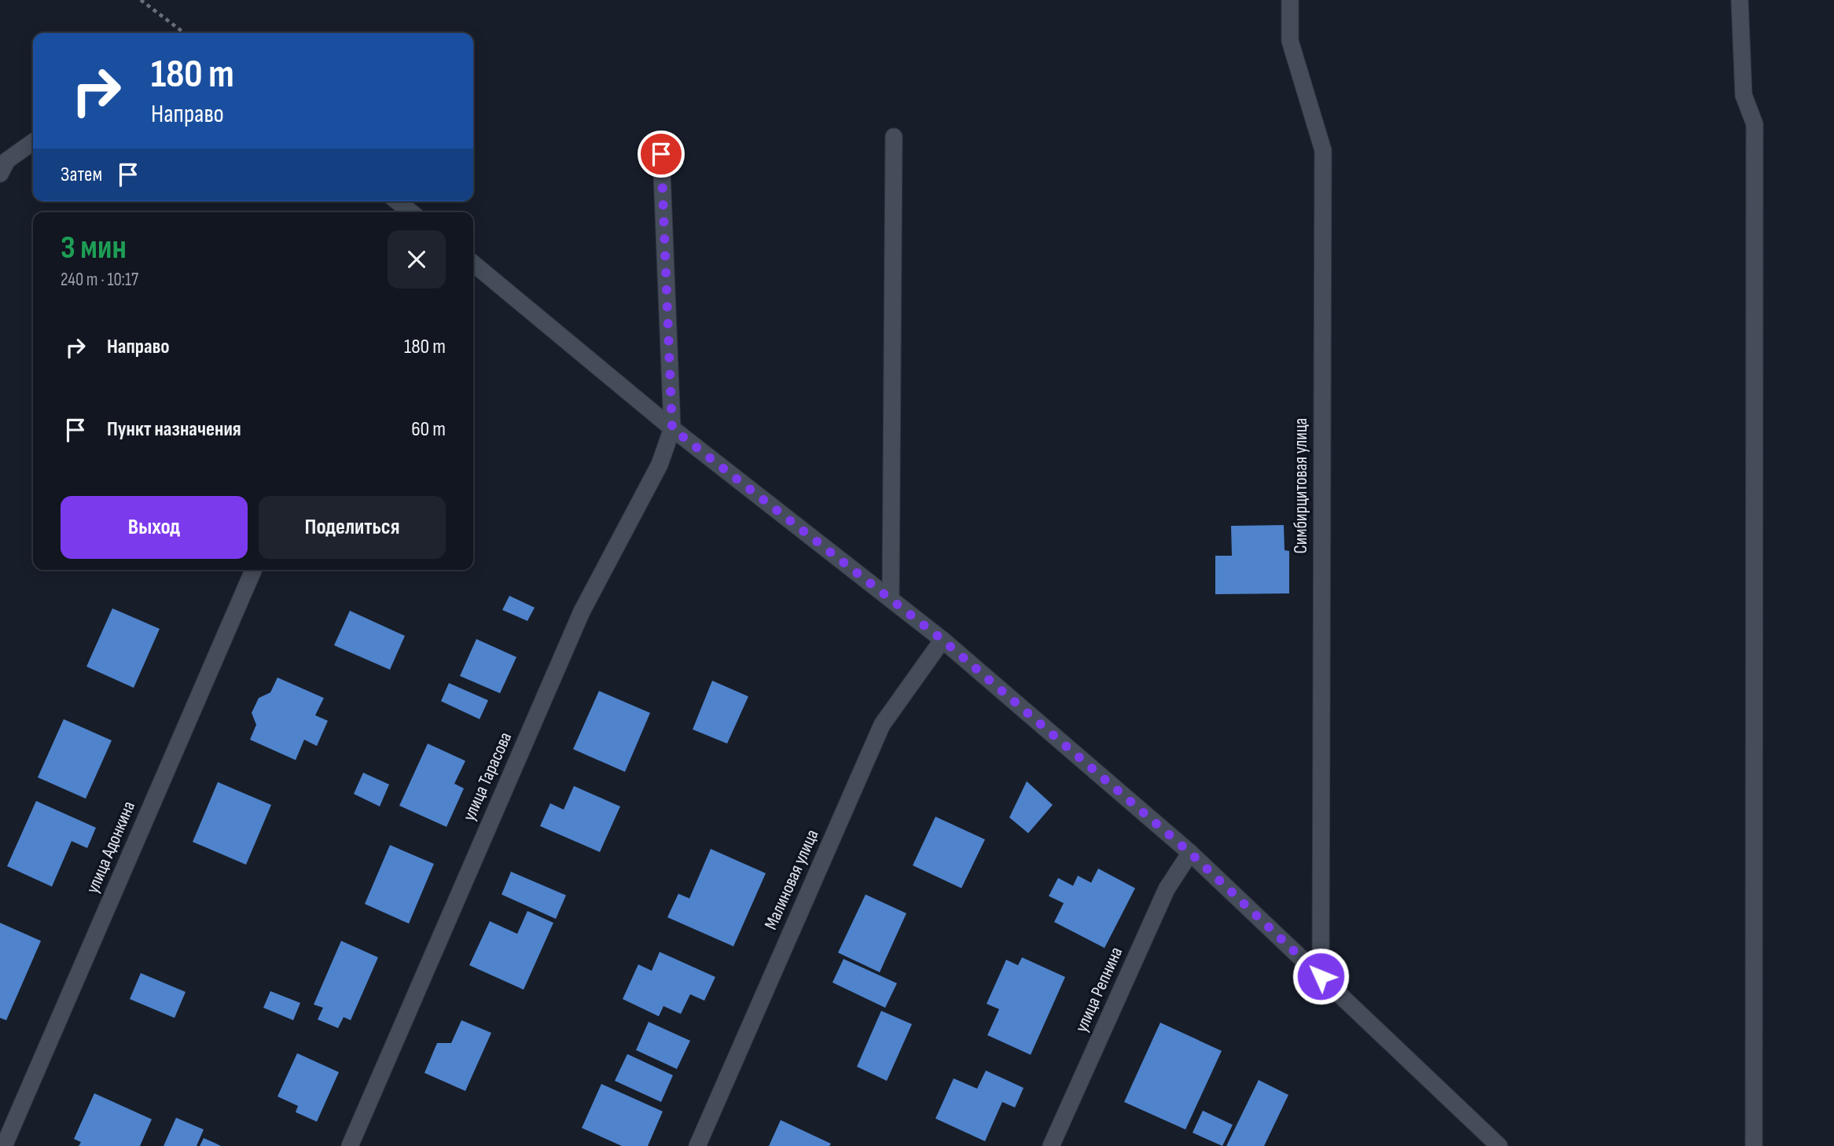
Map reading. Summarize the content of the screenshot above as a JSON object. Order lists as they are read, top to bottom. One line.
{"streets":{"street":["Симбирцитовая улица","улица Тарасова","улица Адонкина","Малиновая улица","улица Репнина"]},"page":{"turn":["180 m","Направо"],"then":"Затем","heading":["3 мин","240 m · 10:17"],"list":[{"name":"Направо","value":"180 m"},{"name":"Пункт назначения","value":"60 m"}],"buttons":["Выход","Поделиться"]}}
